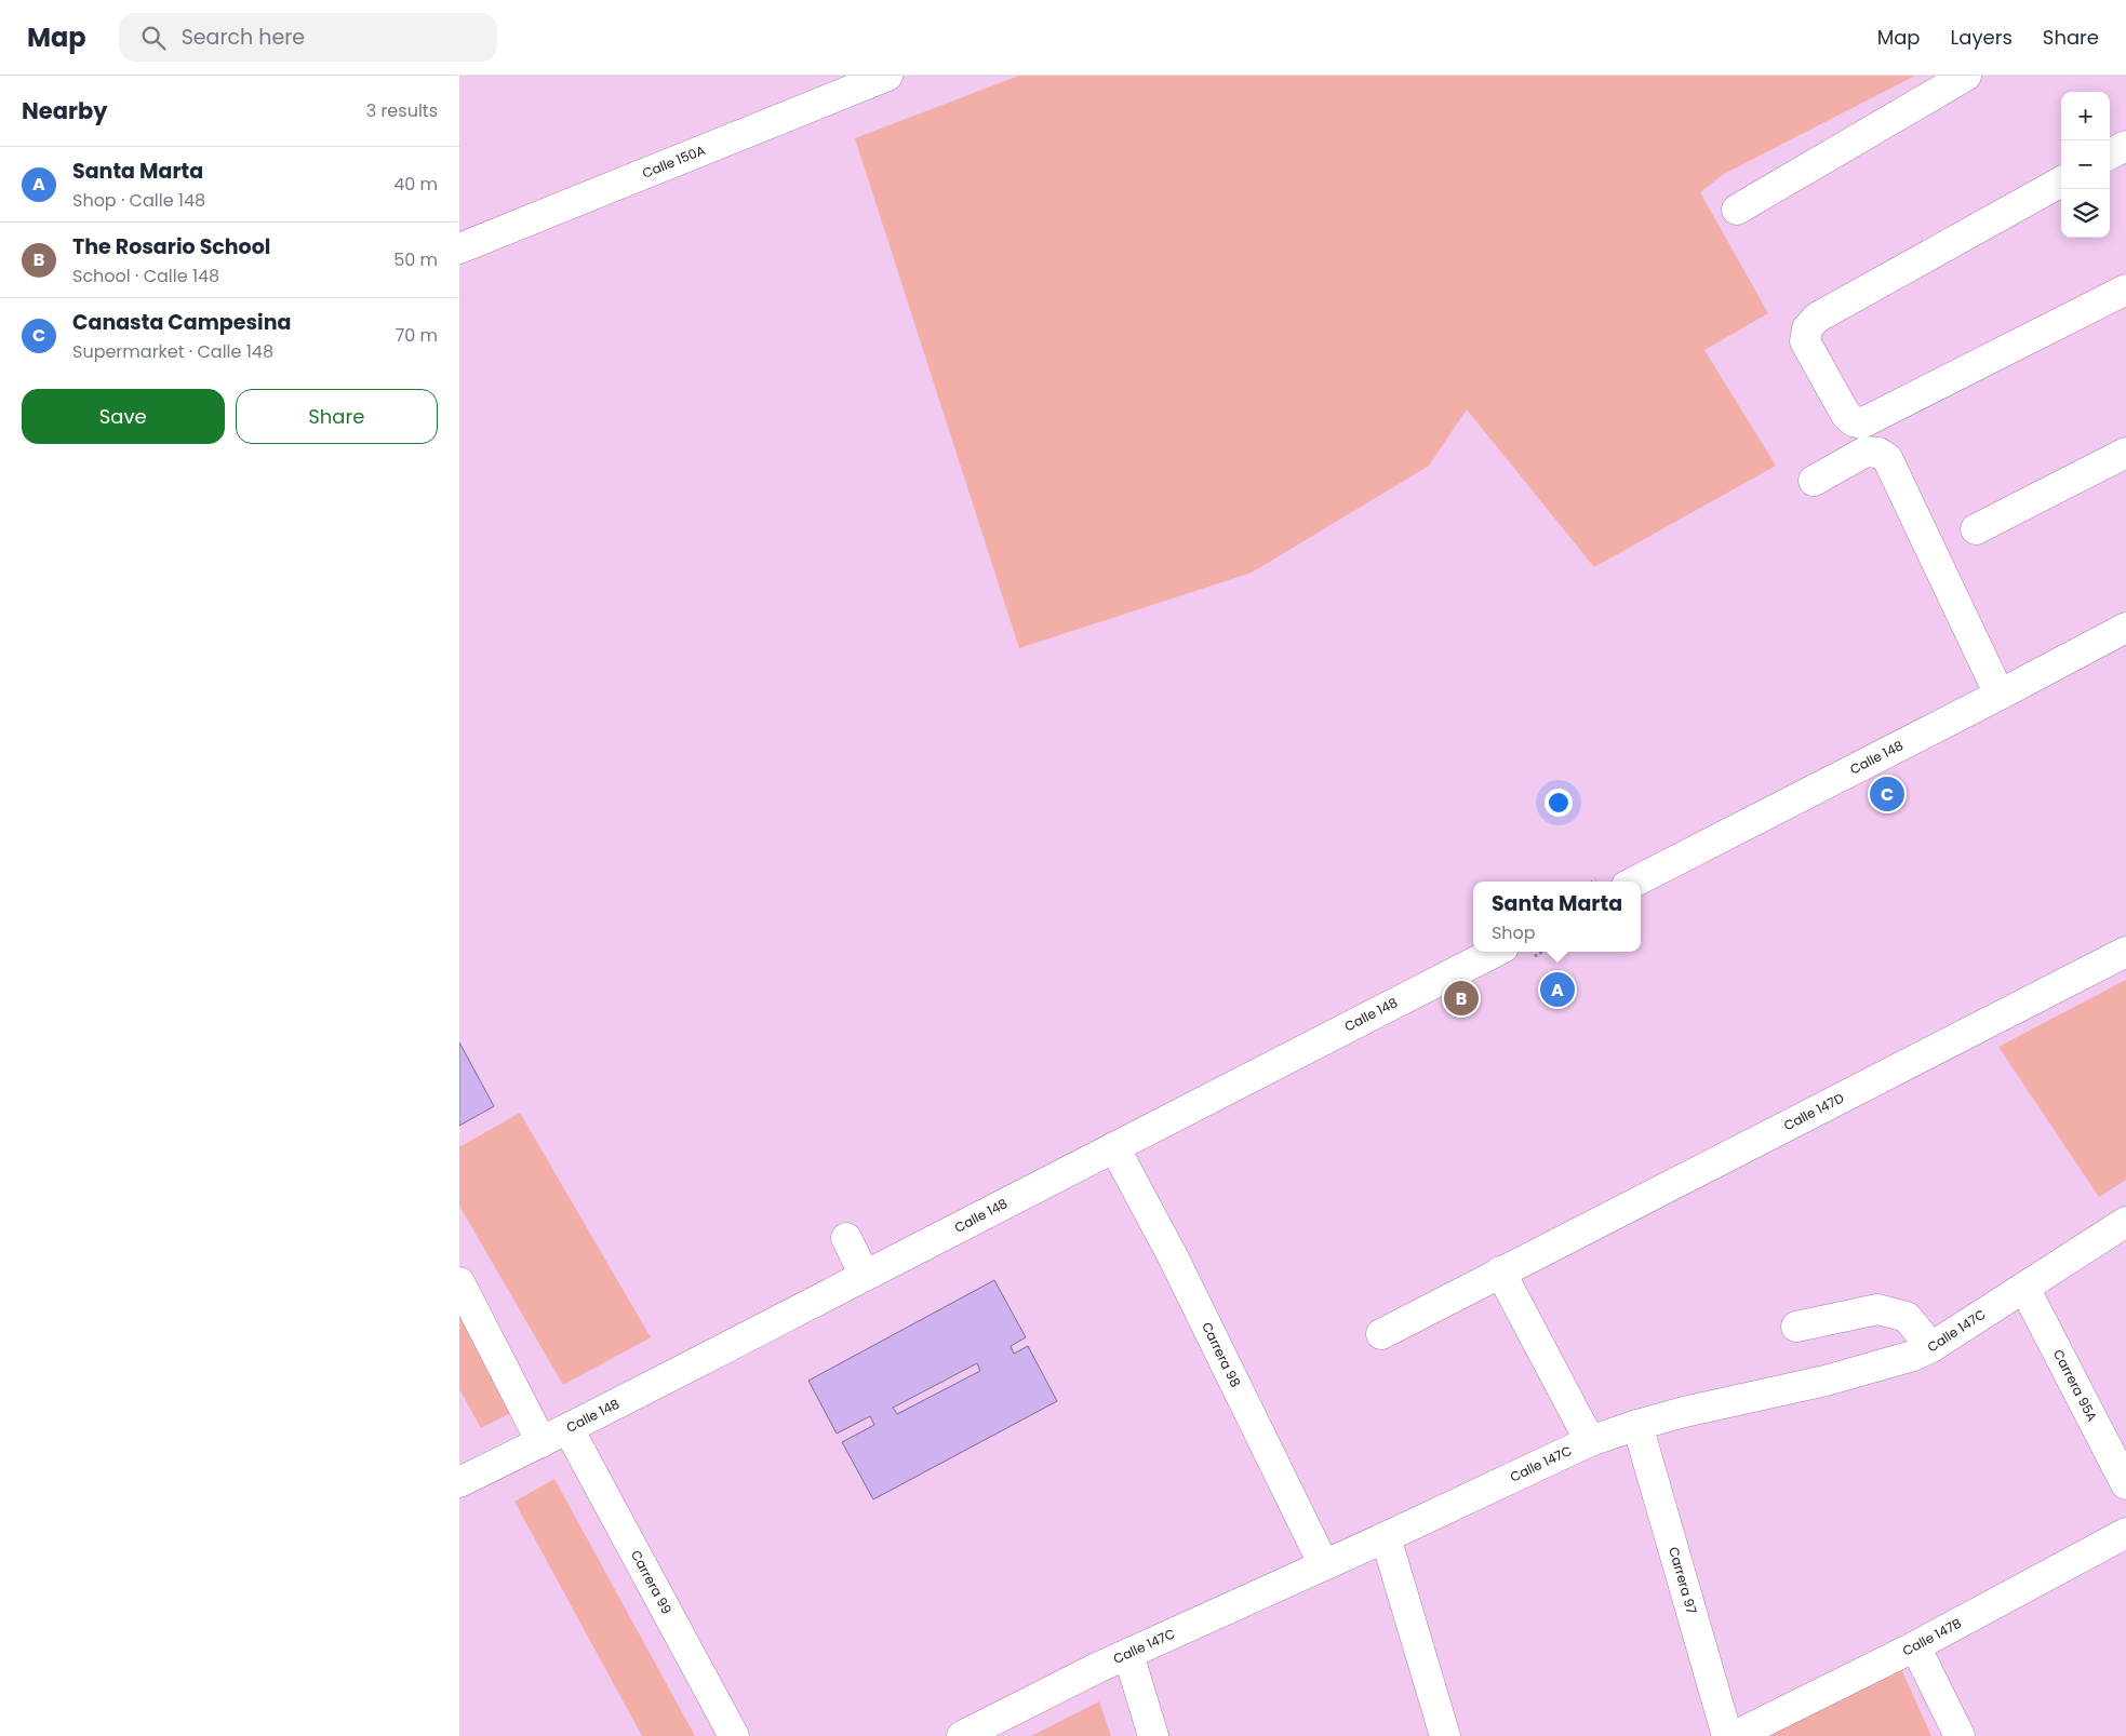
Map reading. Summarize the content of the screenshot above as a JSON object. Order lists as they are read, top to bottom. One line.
{"streets":{"street":["Calle 150A","Calle 148","Calle 147D","Calle 147C","Carrera 98","Carrera 95A","Carrera 97","Carrera 99","Calle 147B"]},"crossings":[["Calle 148","Carrera 98"],["Calle 148","Carrera 99"],["Calle 147C","Carrera 98"],["Calle 147C","Carrera 95A"],["Calle 147C","Carrera 97"]],"page":{"header":"Map","search":"Search here","nav":["Map","Layers","Share"],"heading":["Nearby","3 results"],"map_buttons":["+","−"],"list":[{"mark":"A","name":"Santa Marta","note":"Shop · Calle 148","value":"40 m"},{"mark":"B","name":"The Rosario School","note":"School · Calle 148","value":"50 m"},{"mark":"C","name":"Canasta Campesina","note":"Supermarket · Calle 148","value":"70 m"}],"buttons":["Save","Share"],"pins":["C","A","B"],"popup":["Santa Marta","Shop"]}}
